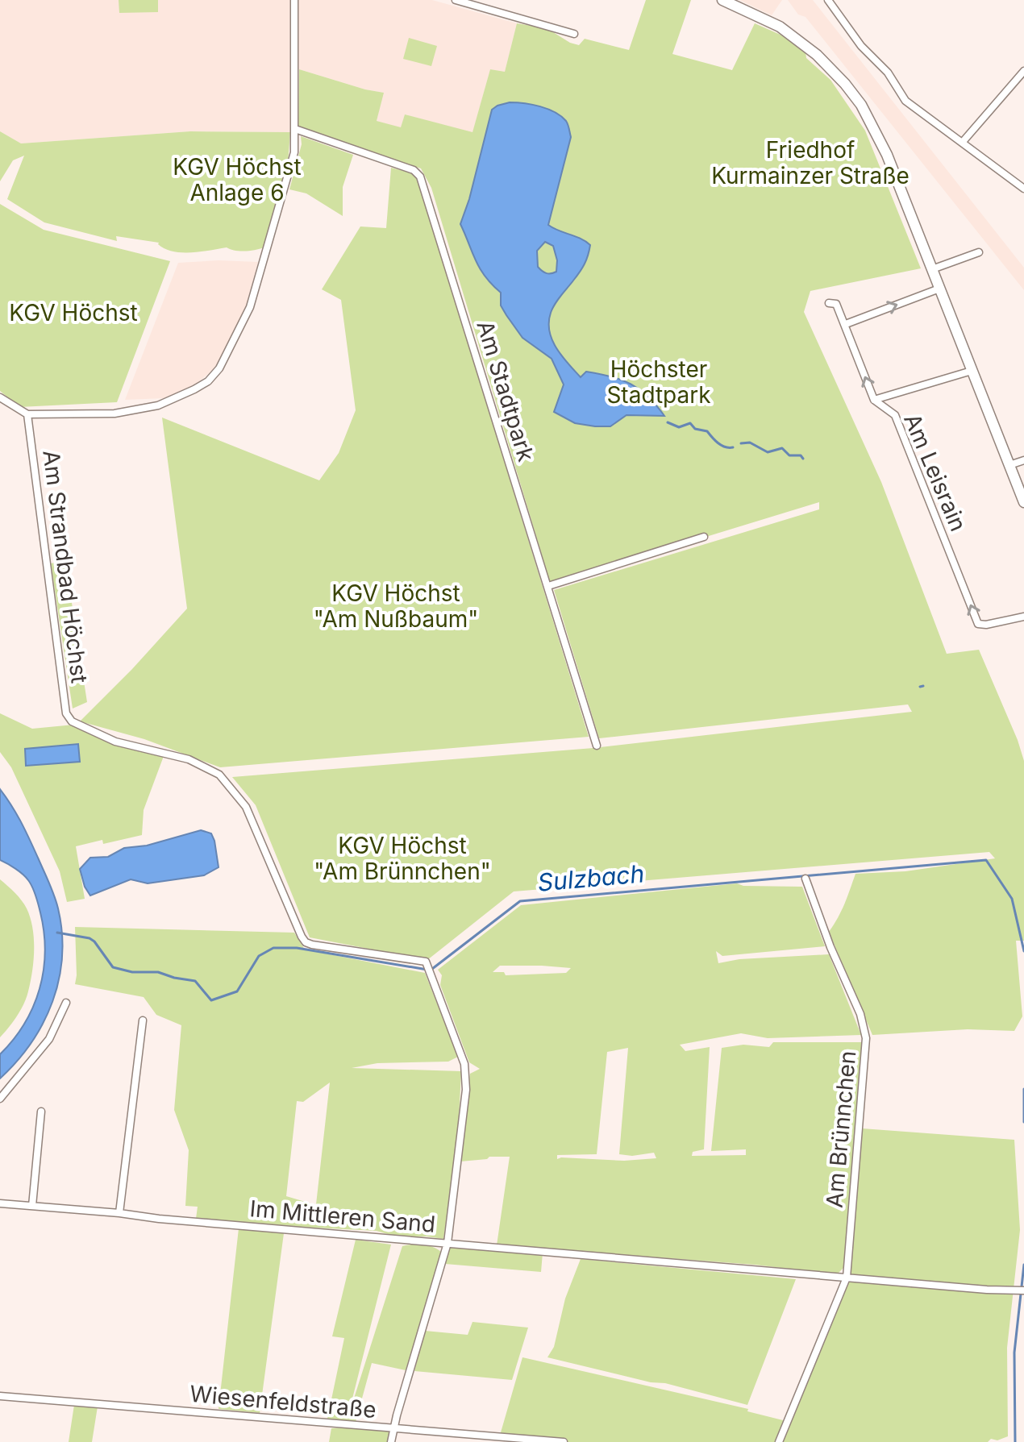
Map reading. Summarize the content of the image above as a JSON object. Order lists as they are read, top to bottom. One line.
{"streets":{"street":["Am Stadtpark","Am Leisrain","Am Strandbad Höchst","Am Brünnchen","Im Mittleren Sand","Wiesenfeldstraße"]},"crossings":[["Am Strandbad Höchst","Im Mittleren Sand"],["Im Mittleren Sand","Wiesenfeldstraße"]],"one_way":["Am Leisrain"],"water":["Sulzbach"],"parks":["Friedhof Kurmainzer Straße","KGV Höchst Anlage 6","KGV Höchst","Höchster Stadtpark","KGV Höchst \"Am Nußbaum\"","KGV Höchst \"Am Brünnchen\""]}
